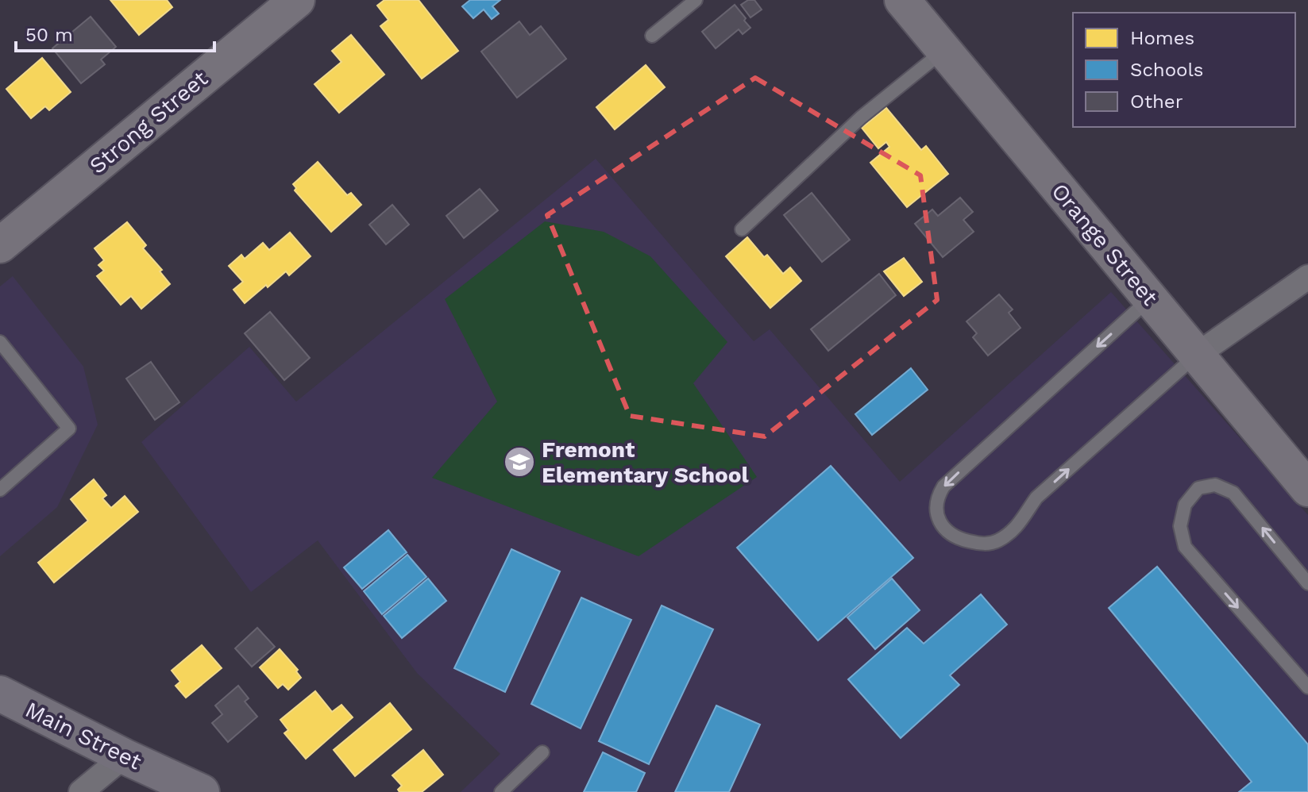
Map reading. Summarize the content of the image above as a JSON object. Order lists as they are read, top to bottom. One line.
{"streets":{"main road":["Main Street"],"street":["Strong Street","Orange Street"]},"places":{"school or university":["Fremont Elementary School"]},"legend":["Homes","Schools","Other"],"scale_bar":"50 m"}
